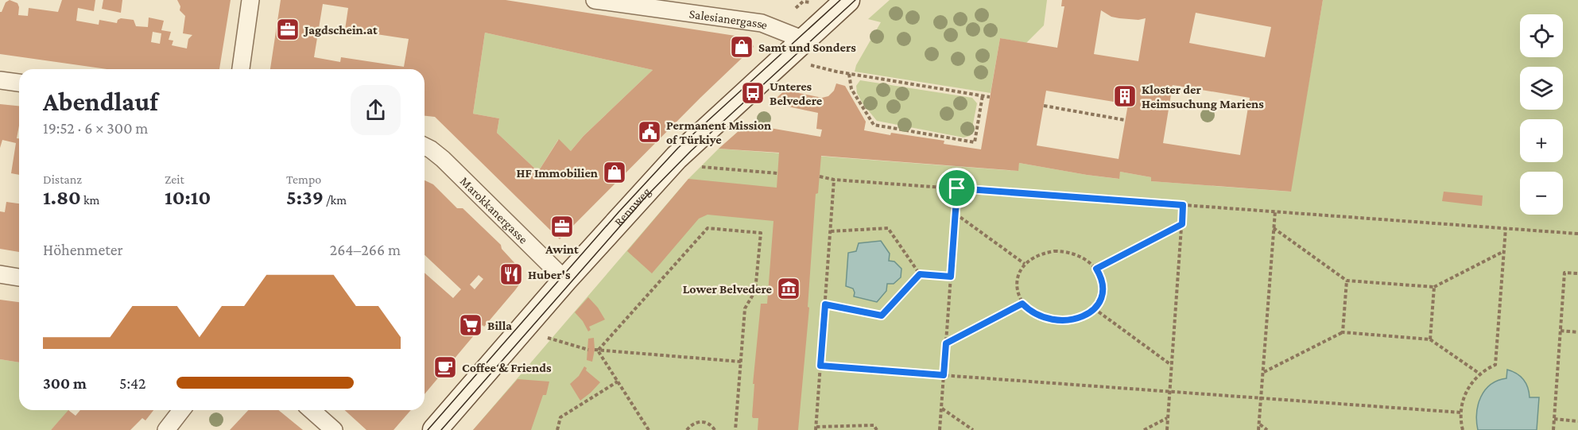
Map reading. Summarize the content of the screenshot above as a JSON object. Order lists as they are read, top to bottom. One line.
{"streets":{"main road":["Rennweg"],"street":["Salesianergasse","Marokkanergasse"]},"crossings":[["Salesianergasse","Rennweg"],["Rennweg","Marokkanergasse"]],"places":{"office":["Jagdschein.at","Awint"],"shop":["Samt und Sonders","HF Immobilien"],"bus stop":["Unteres Belvedere"],"building":["Kloster der Heimsuchung Mariens"],"public building":["Permanent Mission of Türkiye"],"restaurant":["Huber's"],"museum":["Lower Belvedere"],"supermarket":["Billa"],"cafe":["Coffee & Friends"]},"page":{"map_buttons":["+","−"],"heading":["Abendlauf","19:52 · 6 × 300 m"],"stats":[["Distanz","1.80 km"],["Zeit","10:10"],["Tempo","5:39 /km"]],"chart":["Höhenmeter","264–266 m"],"list":[{"name":"300 m","note":"5:42"}]}}
